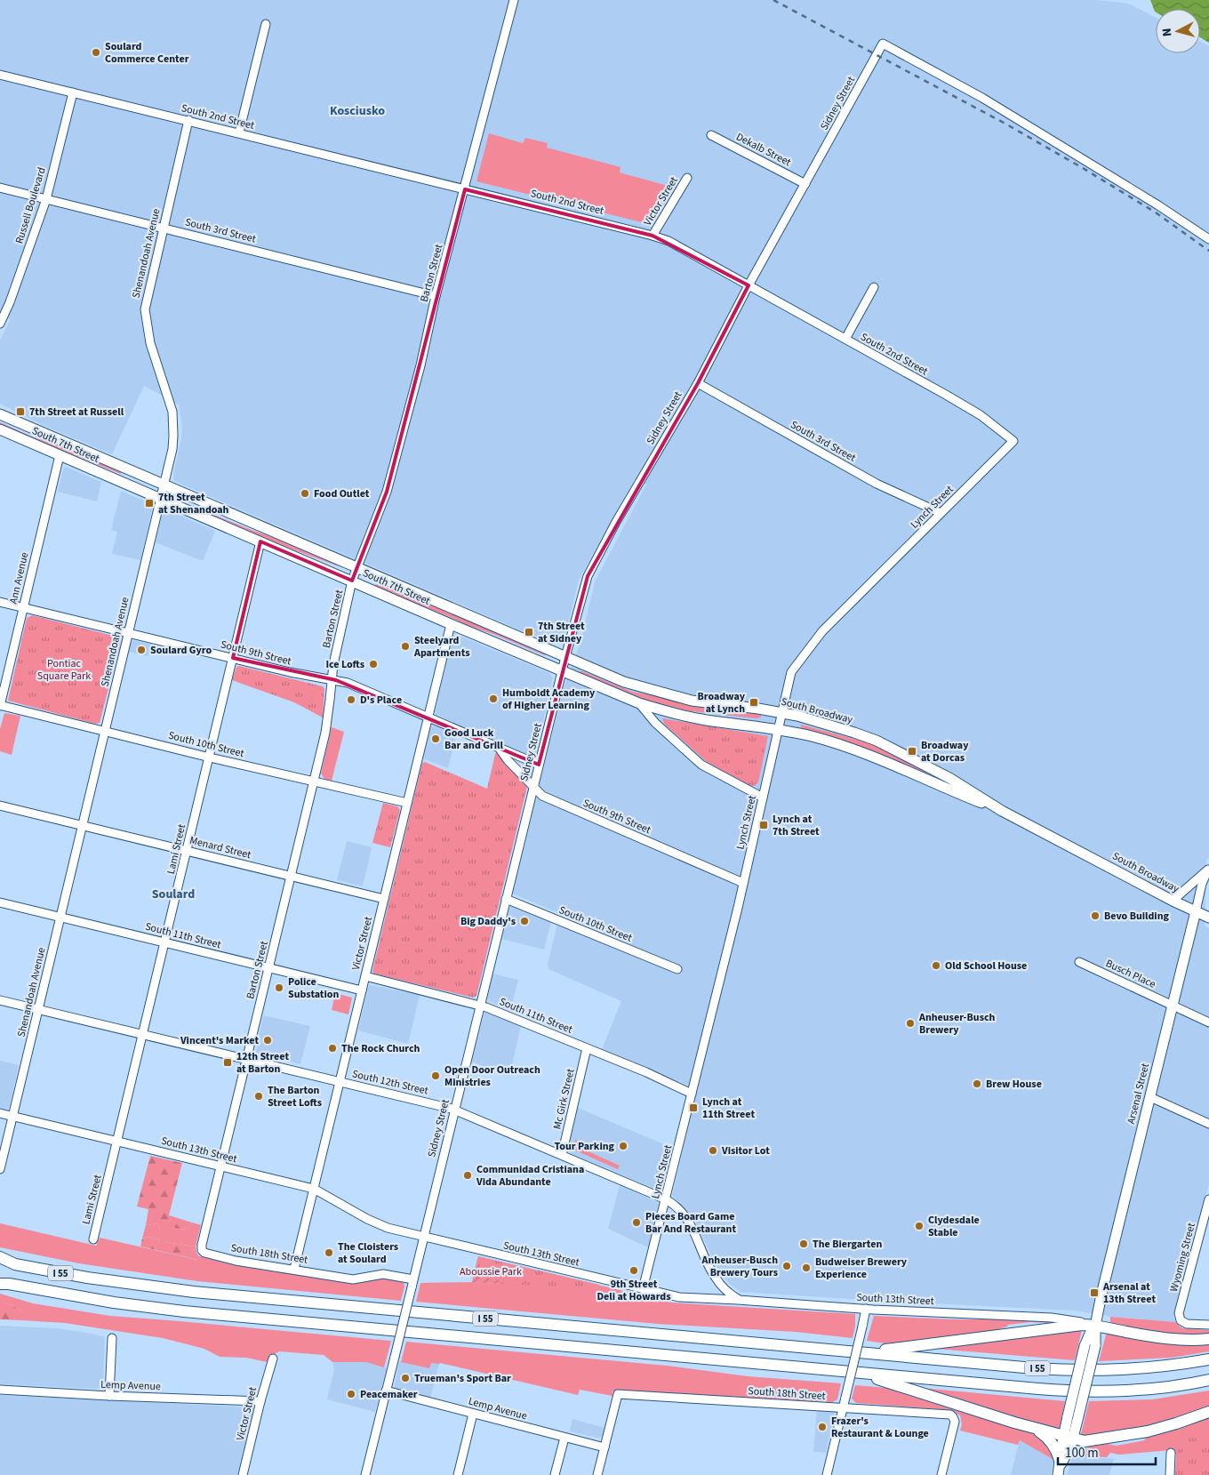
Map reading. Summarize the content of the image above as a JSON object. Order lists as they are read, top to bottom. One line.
{"streets":{"highway":["I 55"],"main road":["South 7th Street","South Broadway","Arsenal Street"],"street":["Sidney Street","South 2nd Street","Dekalb Street","Victor Street","Russell Boulevard","South 3rd Street","Shenandoah Avenue","Barton Street","Lynch Street","Ann Avenue","South 9th Street","South 10th Street","Menard Street","Lami Street","South 11th Street","Busch Place","South 12th Street","Mc Girk Street","South 13th Street","South 18th Street","Wyoming Street","Lemp Avenue"]},"crossings":[["Sidney Street","South 2nd Street"],["Sidney Street","Dekalb Street"],["Sidney Street","South 3rd Street"],["Sidney Street","South 7th Street"],["Sidney Street","South 9th Street"],["Sidney Street","South 10th Street"],["Sidney Street","South 11th Street"],["Sidney Street","South 12th Street"],["Sidney Street","South 13th Street"],["Sidney Street","South 18th Street"],["Sidney Street","Lemp Avenue"],["South 2nd Street","Victor Street"],["South 2nd Street","Russell Boulevard"],["South 2nd Street","Shenandoah Avenue"],["South 2nd Street","Barton Street"],["South 2nd Street","Lynch Street"],["Victor Street","South 7th Street"],["Victor Street","South 9th Street"],["Victor Street","South 10th Street"],["Victor Street","Menard Street"],["Victor Street","South 11th Street"],["Victor Street","South 12th Street"],["Victor Street","South 13th Street"],["Victor Street","South 18th Street"],["Victor Street","Lemp Avenue"],["Russell Boulevard","South 3rd Street"],["South 3rd Street","Shenandoah Avenue"],["South 3rd Street","Barton Street"],["South 3rd Street","Lynch Street"],["Shenandoah Avenue","South 7th Street"],["Shenandoah Avenue","South 9th Street"],["Shenandoah Avenue","South 10th Street"],["Shenandoah Avenue","Menard Street"],["Shenandoah Avenue","South 11th Street"],["Shenandoah Avenue","South 12th Street"],["Shenandoah Avenue","South 13th Street"],["Barton Street","South 7th Street"],["Barton Street","South 9th Street"],["Barton Street","South 10th Street"],["Barton Street","Menard Street"],["Barton Street","South 11th Street"],["Barton Street","South 12th Street"],["Barton Street","South 13th Street"],["Barton Street","South 18th Street"],["South 7th Street","Lynch Street"],["South 7th Street","Ann Avenue"],["South 7th Street","South Broadway"],["South 7th Street","Lami Street"],["Lynch Street","South 9th Street"],["Lynch Street","South Broadway"],["Lynch Street","South 11th Street"],["Lynch Street","South 12th Street"],["Lynch Street","South 13th Street"],["Ann Avenue","South 9th Street"],["Ann Avenue","South 10th Street"],["South 9th Street","Lami Street"],["South Broadway","Arsenal Street"],["South 10th Street","Lami Street"],["Menard Street","Lami Street"],["Lami Street","South 11th Street"],["Lami Street","South 12th Street"],["Lami Street","South 13th Street"],["South 11th Street","Mc Girk Street"],["Busch Place","Arsenal Street"],["South 12th Street","Mc Girk Street"],["South 12th Street","South 13th Street"],["Arsenal Street","South 13th Street"],["South 18th Street","Lemp Avenue"]],"districts":["Kosciusko","Soulard"],"parks":["Pontiac Square Park","Aboussie Park"],"places":{"other":["Soulard Commerce Center","Food Outlet","Steelyard Apartments","Soulard Gyro","Ice Lofts","Humboldt Academy of Higher Learning","D's Place","Good Luck Bar and Grill","Bevo Building","Big Daddy's","Old School House","Police Substation","Anheuser-Busch Brewery","Vincent's Market","The Rock Church","Open Door Outreach Ministries","Brew House","The Barton Street Lofts","Tour Parking","Visitor Lot","Communidad Cristiana Vida Abundante","Pieces Board Game Bar And Restaurant","Clydesdale Stable","The Biergarten","The Cloisters at Soulard","Anheuser-Busch Brewery Tours","Budweiser Brewery Experience","9th Street Deli at Howards","Trueman's Sport Bar","Peacemaker","Frazer's Restaurant & Lounge"],"transit":["7th Street at Russell","7th Street at Shenandoah","7th Street at Sidney","Broadway at Lynch","Broadway at Dorcas","Lynch at 7th Street","12th Street at Barton","Lynch at 11th Street","Arsenal at 13th Street"]},"scale_bar":"100 m","north":"left"}
